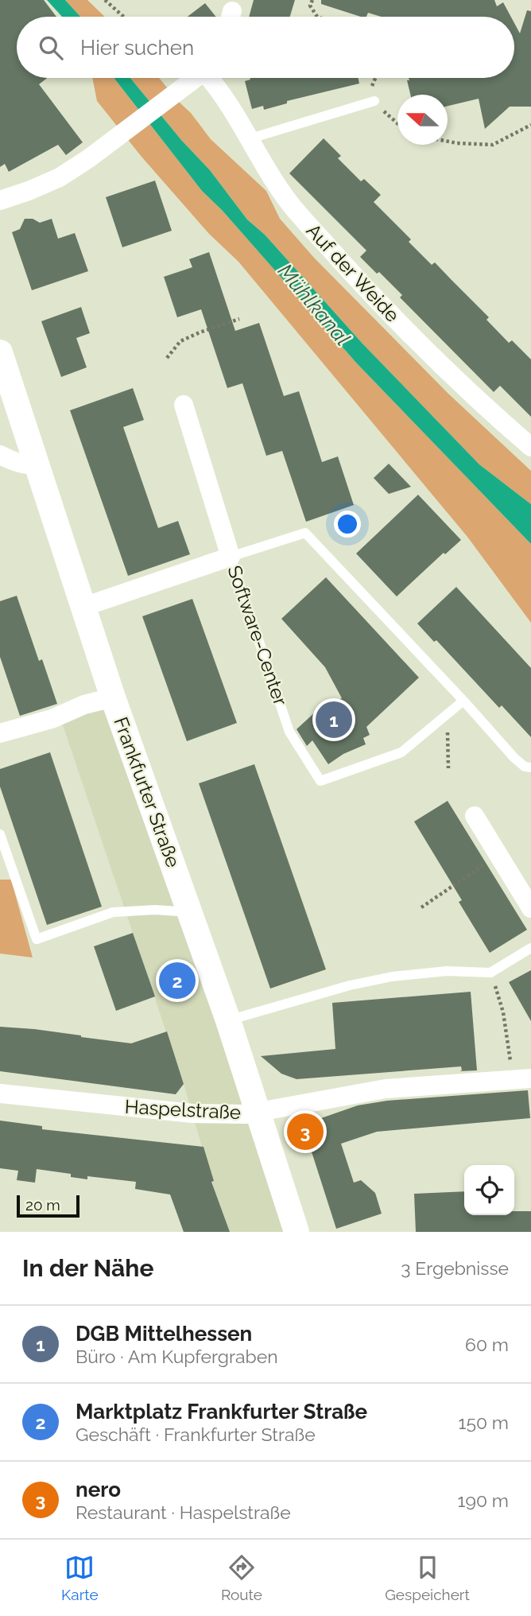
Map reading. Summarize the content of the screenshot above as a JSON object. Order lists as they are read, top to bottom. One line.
{"streets":{"street":["Auf der Weide","Frankfurter Straße","Haspelstraße"],"lane":["Software-Center"]},"crossings":[["Frankfurter Straße","Haspelstraße"]],"water":["Mühlkanal"],"scale_bar":"20 m","north":"left","page":{"search":"Hier suchen","pins":["1","2","3"],"scale":"20 m","heading":["In der Nähe","3 Ergebnisse"],"list":[{"mark":"1","name":"DGB Mittelhessen","note":"Büro · Am Kupfergraben","value":"60 m"},{"mark":"2","name":"Marktplatz Frankfurter Straße","note":"Geschäft · Frankfurter Straße","value":"150 m"},{"mark":"3","name":"nero","note":"Restaurant · Haspelstraße","value":"190 m"}],"nav":["Karte","Route","Gespeichert"]}}
